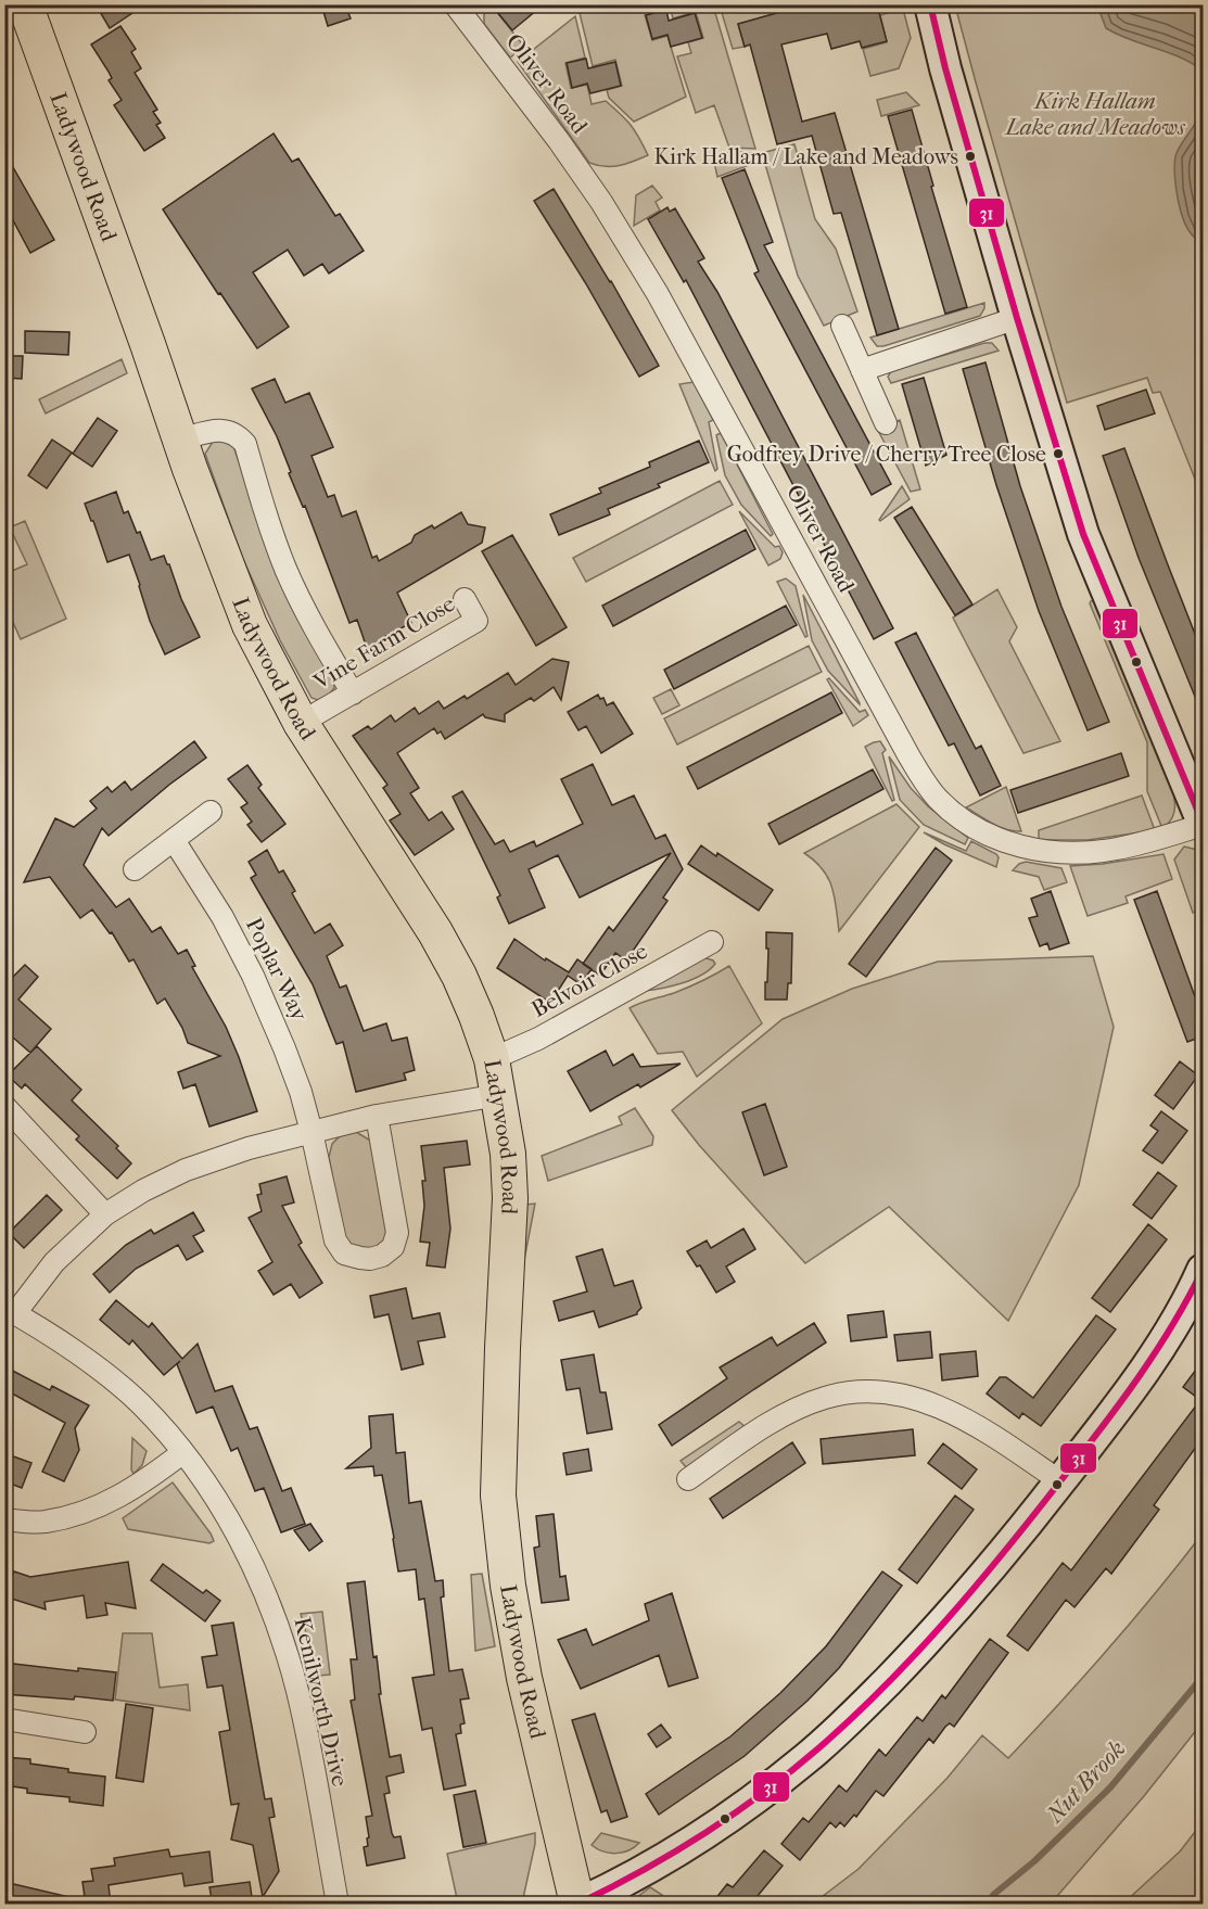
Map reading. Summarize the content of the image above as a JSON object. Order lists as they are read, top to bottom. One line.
{"streets":{"main road":["Ladywood Road"],"street":["Oliver Road","Vine Farm Close","Poplar Way","Belvoir Close","Kenilworth Drive"]},"crossings":[["Ladywood Road","Vine Farm Close"],["Ladywood Road","Belvoir Close"]],"water":["Nut Brook"],"parks":["Kirk Hallam Lake and Meadows"],"places":["Kirk Hallam / Lake and Meadows","Godfrey Drive / Cherry Tree Close"],"lines":["transit line 31"]}
